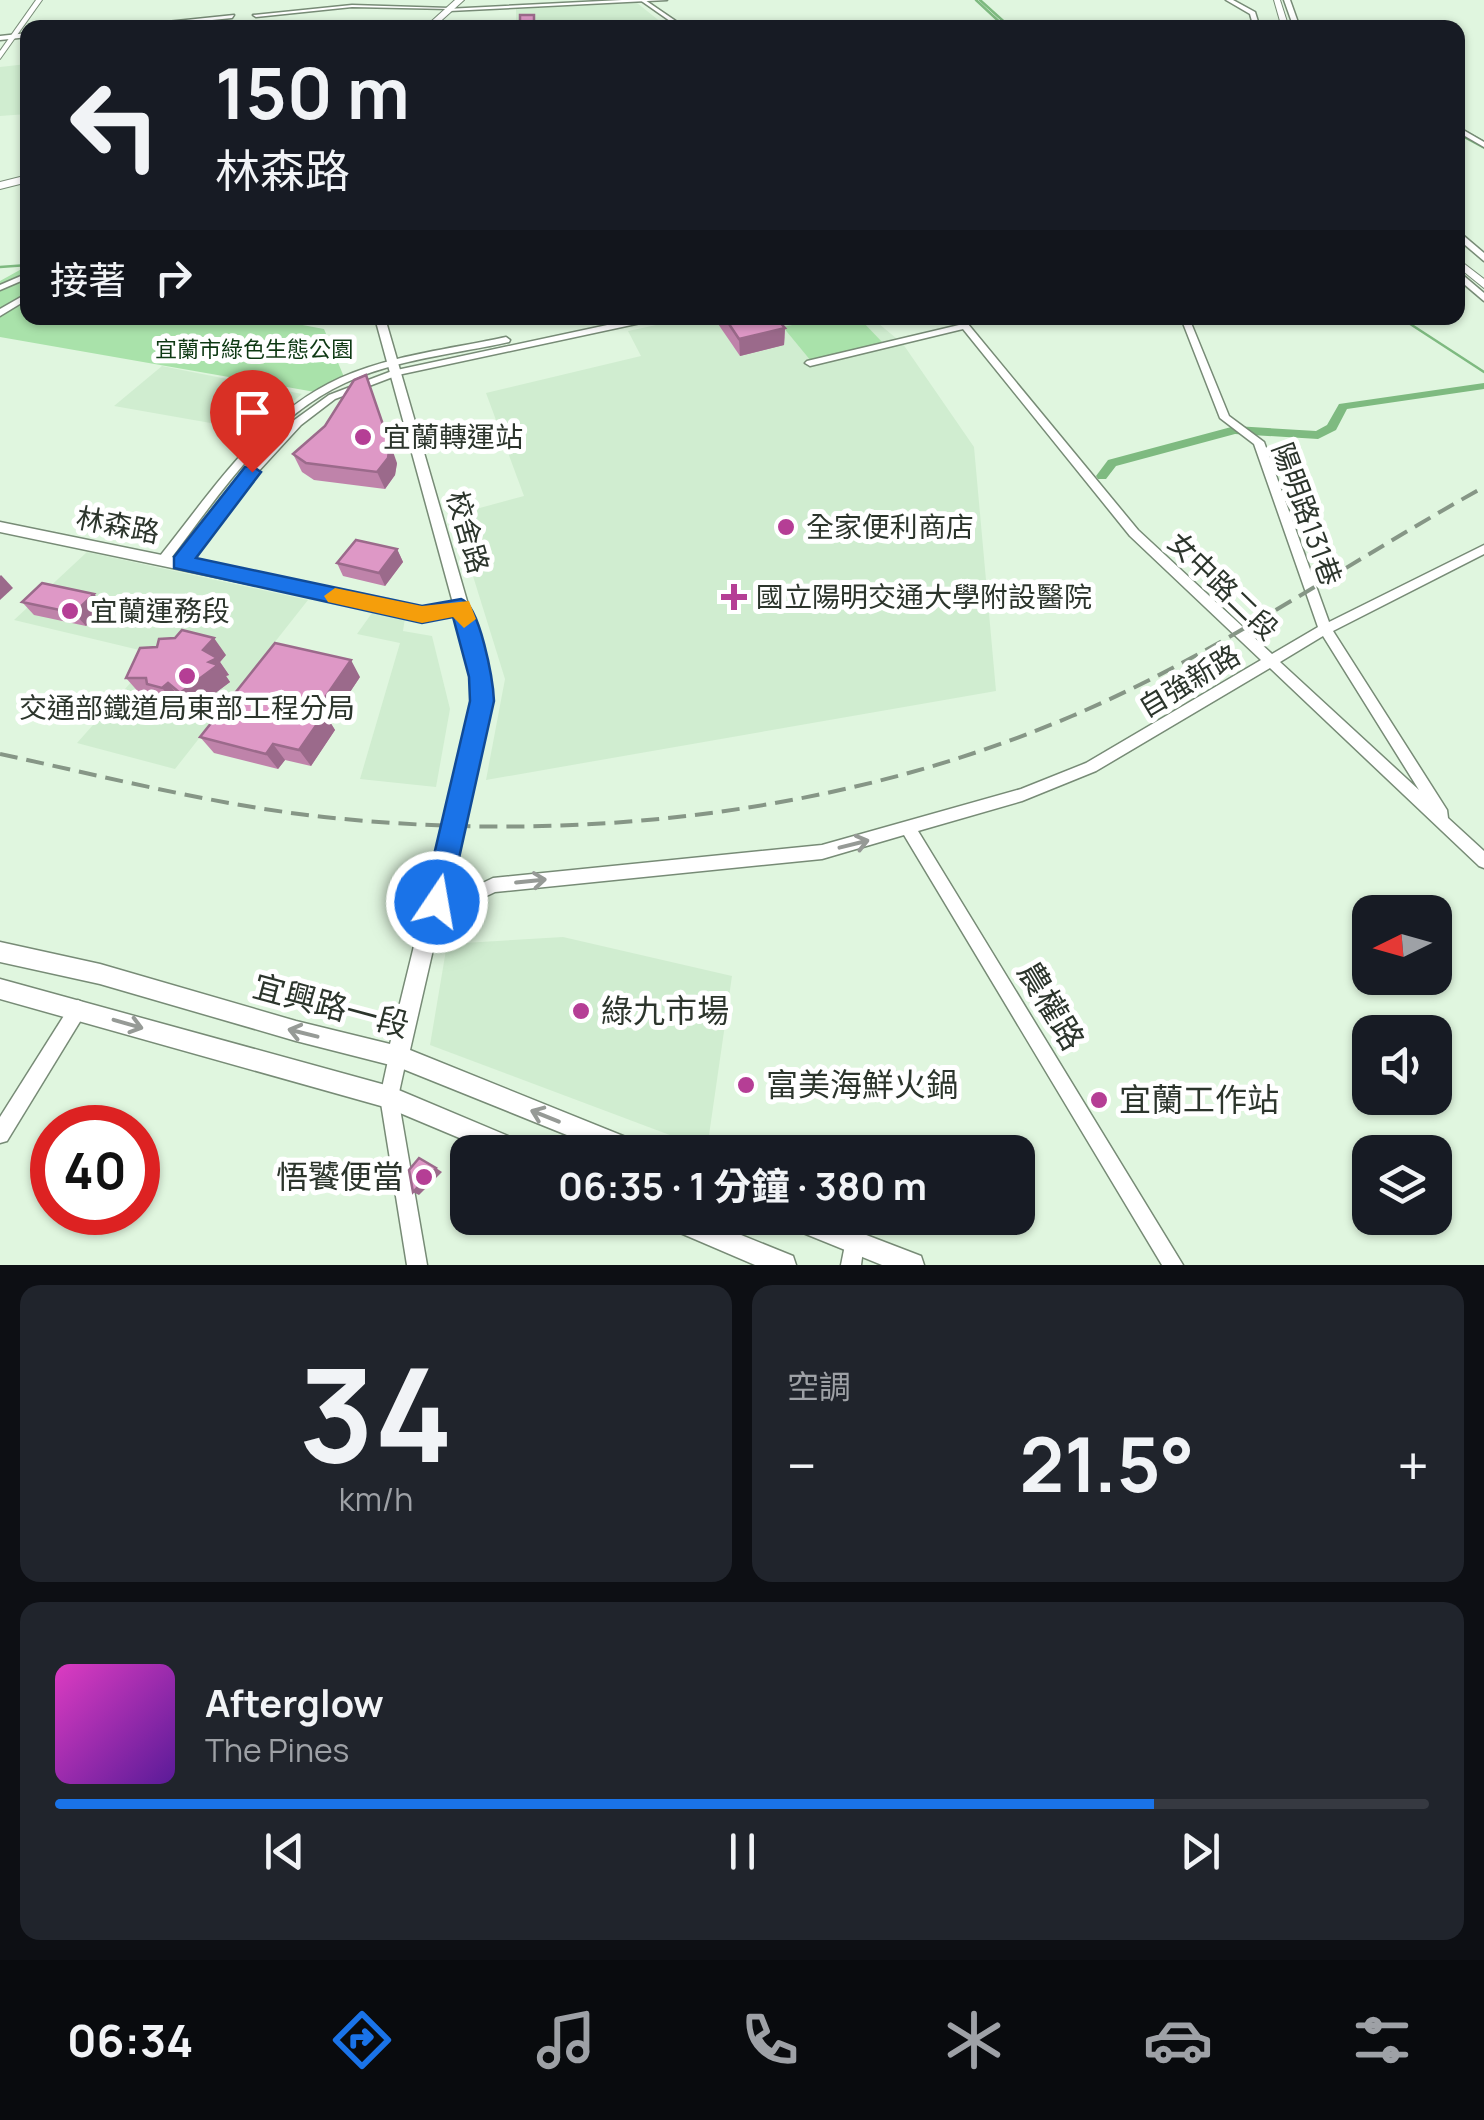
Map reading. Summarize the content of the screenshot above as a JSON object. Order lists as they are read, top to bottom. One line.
{"streets":{"street":["陽明路131巷","林森路","校舍路","女中路二段","自強新路","宜興路一段","農權路"]},"crossings":[["陽明路131巷","女中路二段"],["陽明路131巷","自強新路"],["林森路","校舍路"],["校舍路","自強新路"],["校舍路","宜興路一段"],["女中路二段","自強新路"],["自強新路","農權路"]],"one_way":["自強新路"],"parks":["宜蘭市綠色生態公園"],"places":{"other":["宜蘭轉運站","全家便利商店","宜蘭運務段","交通部鐵道局東部工程分局","綠九市場","富美海鮮火鍋","宜蘭工作站","悟饕便當"],"health":["國立陽明交通大學附設醫院"]},"north":"left","page":{"turn":["150 m","林森路"],"then":"接著","limit":"40","trip":"06:35 · 1 分鐘 · 380 m","tile":[["34","km/h"],"空調"],"heat":["−","21.5°","+"],"song":["Afterglow","The Pines"],"tabs":"06:34"}}
